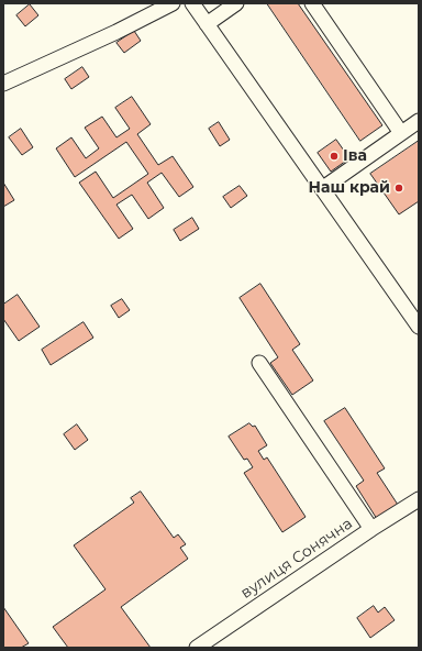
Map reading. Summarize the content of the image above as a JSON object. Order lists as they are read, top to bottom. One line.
{"streets":{"street":["вулиця Сонячна"]},"places":["Іва","Наш край"]}
